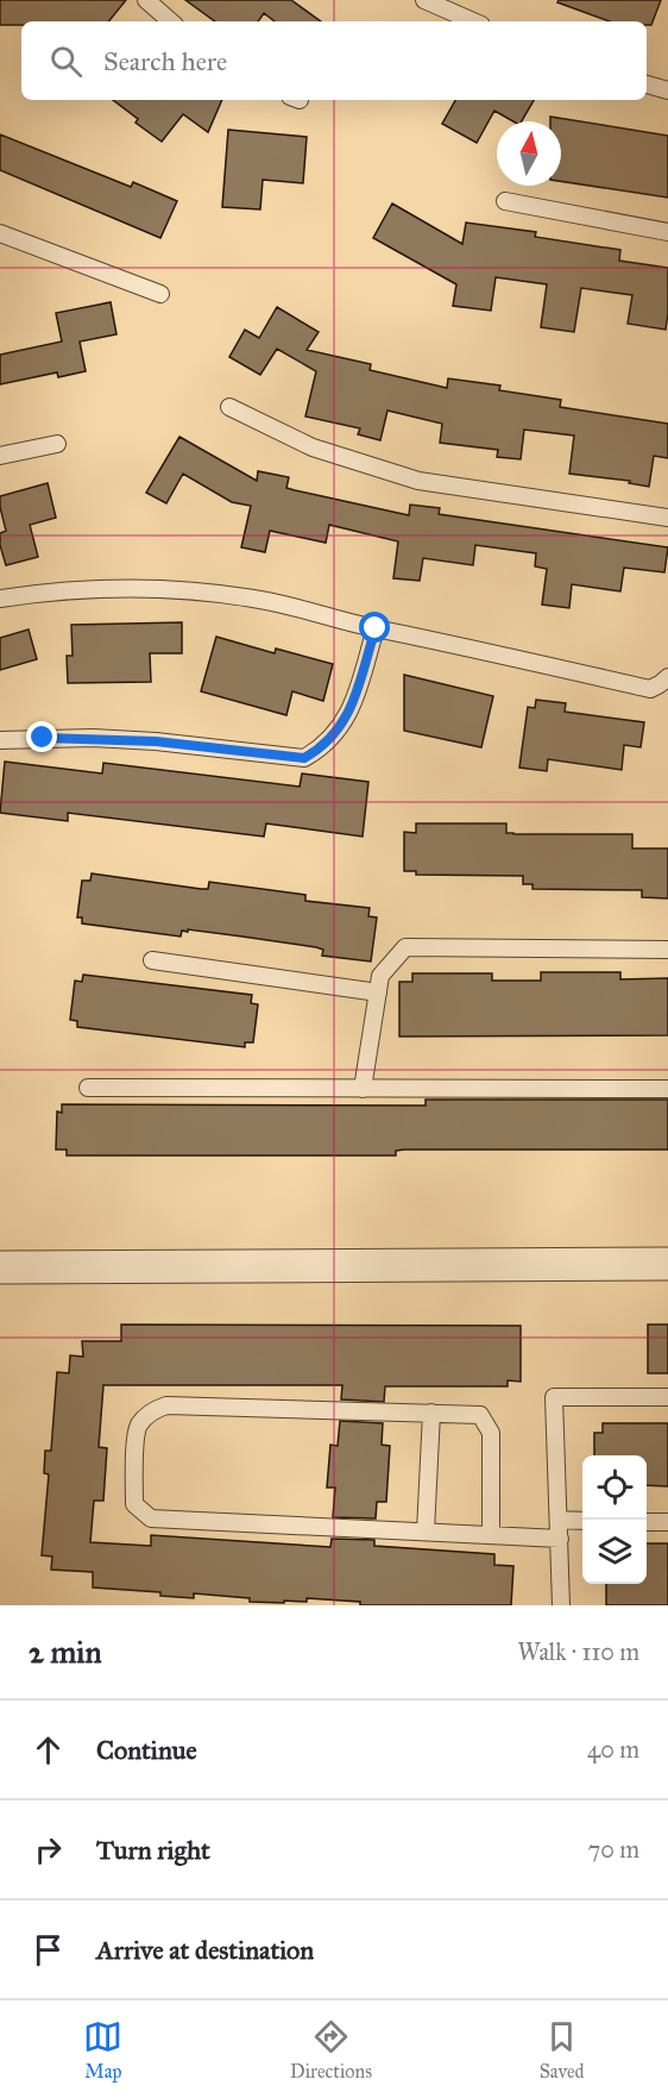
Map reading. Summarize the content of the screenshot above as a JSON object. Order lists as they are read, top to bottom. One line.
{"north":"top","page":{"search":"Search here","heading":["2 min","Walk · 110 m"],"list":[["Continue","40 m"],["Turn right","70 m"],"Arrive at destination"],"nav":["Map","Directions","Saved"]}}
